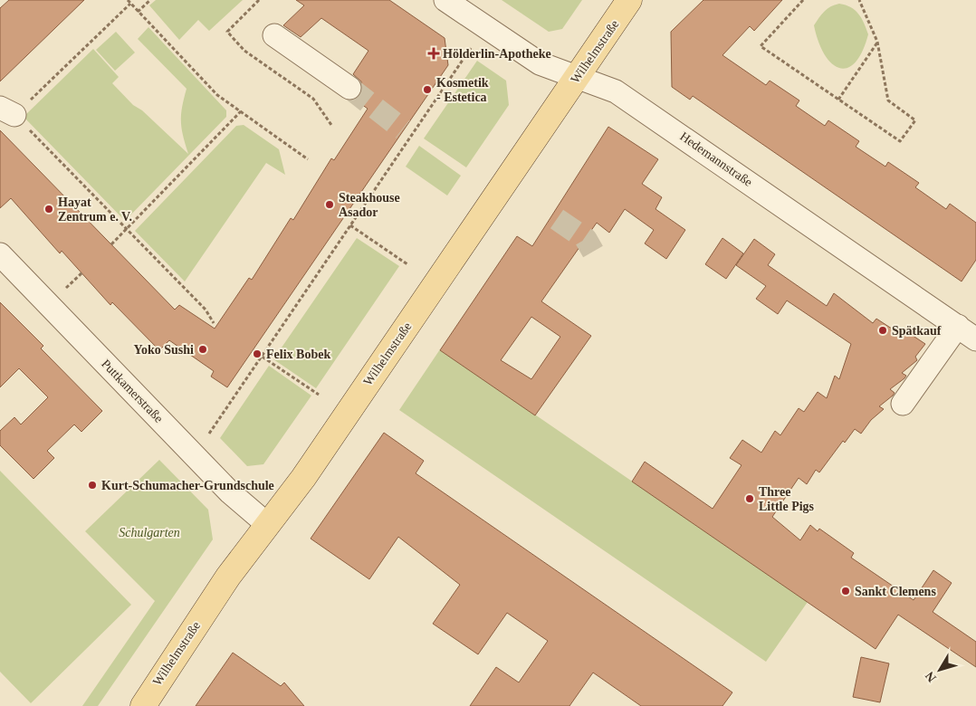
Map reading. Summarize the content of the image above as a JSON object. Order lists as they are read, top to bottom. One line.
{"streets":{"main road":["Wilhelmstraße"],"street":["Hedemannstraße","Puttkamerstraße"]},"crossings":[["Wilhelmstraße","Hedemannstraße"],["Wilhelmstraße","Puttkamerstraße"]],"parks":["Schulgarten"],"places":{"health":["Hölderlin-Apotheke"],"other":["Kosmetik - Estetica","Steakhouse Asador","Hayat Zentrum e. V.","Spätkauf","Yoko Sushi","Felix Bobek","Kurt-Schumacher-Grundschule","Three Little Pigs","Sankt Clemens"]},"north":"bottom left"}
